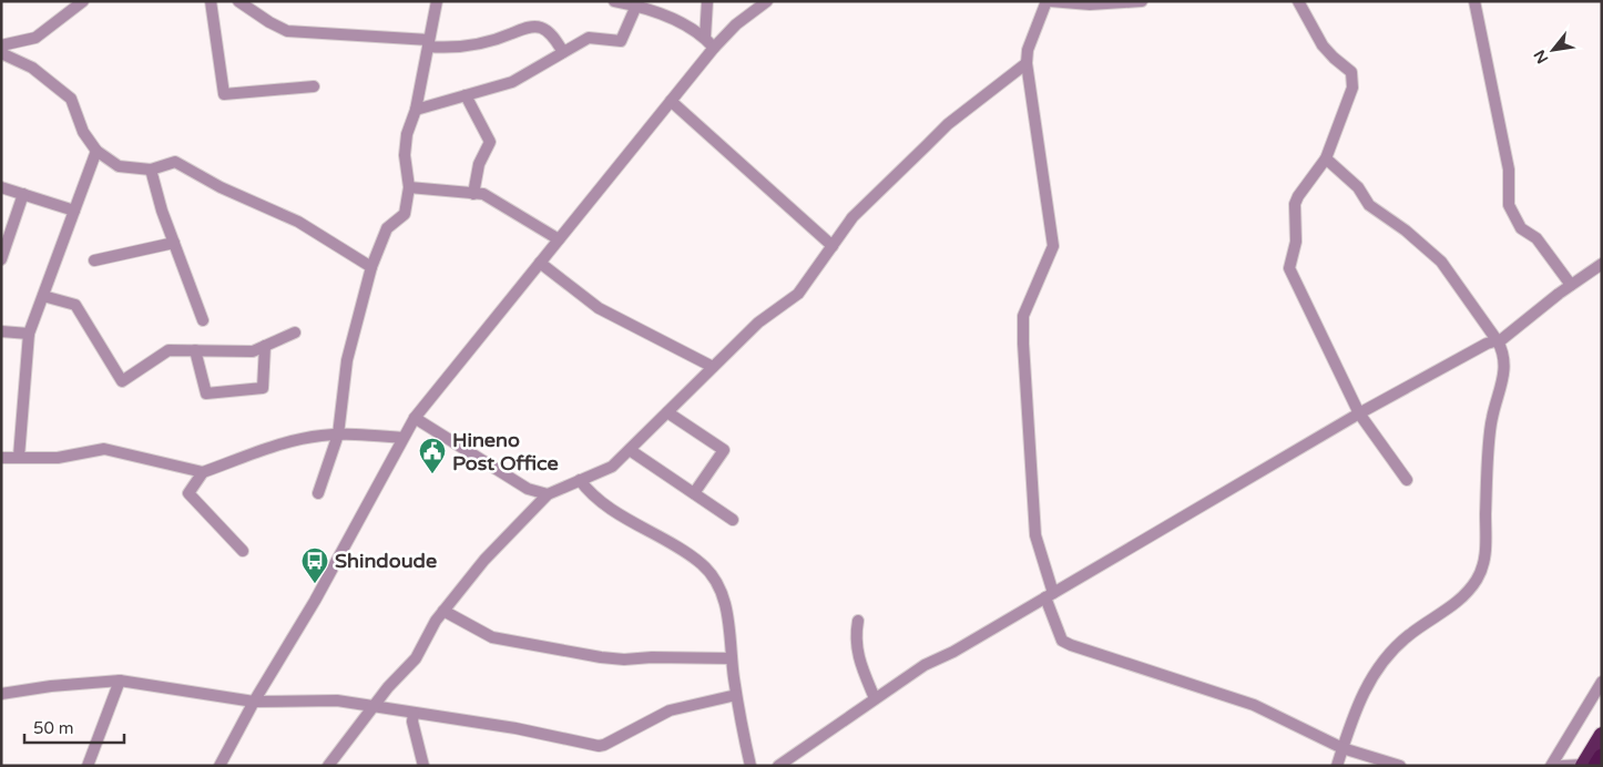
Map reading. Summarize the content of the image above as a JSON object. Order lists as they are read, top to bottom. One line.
{"places":{"public building":["Hineno Post Office"],"bus stop":["Shindoude"]},"scale_bar":"50 m","north":"bottom left"}
